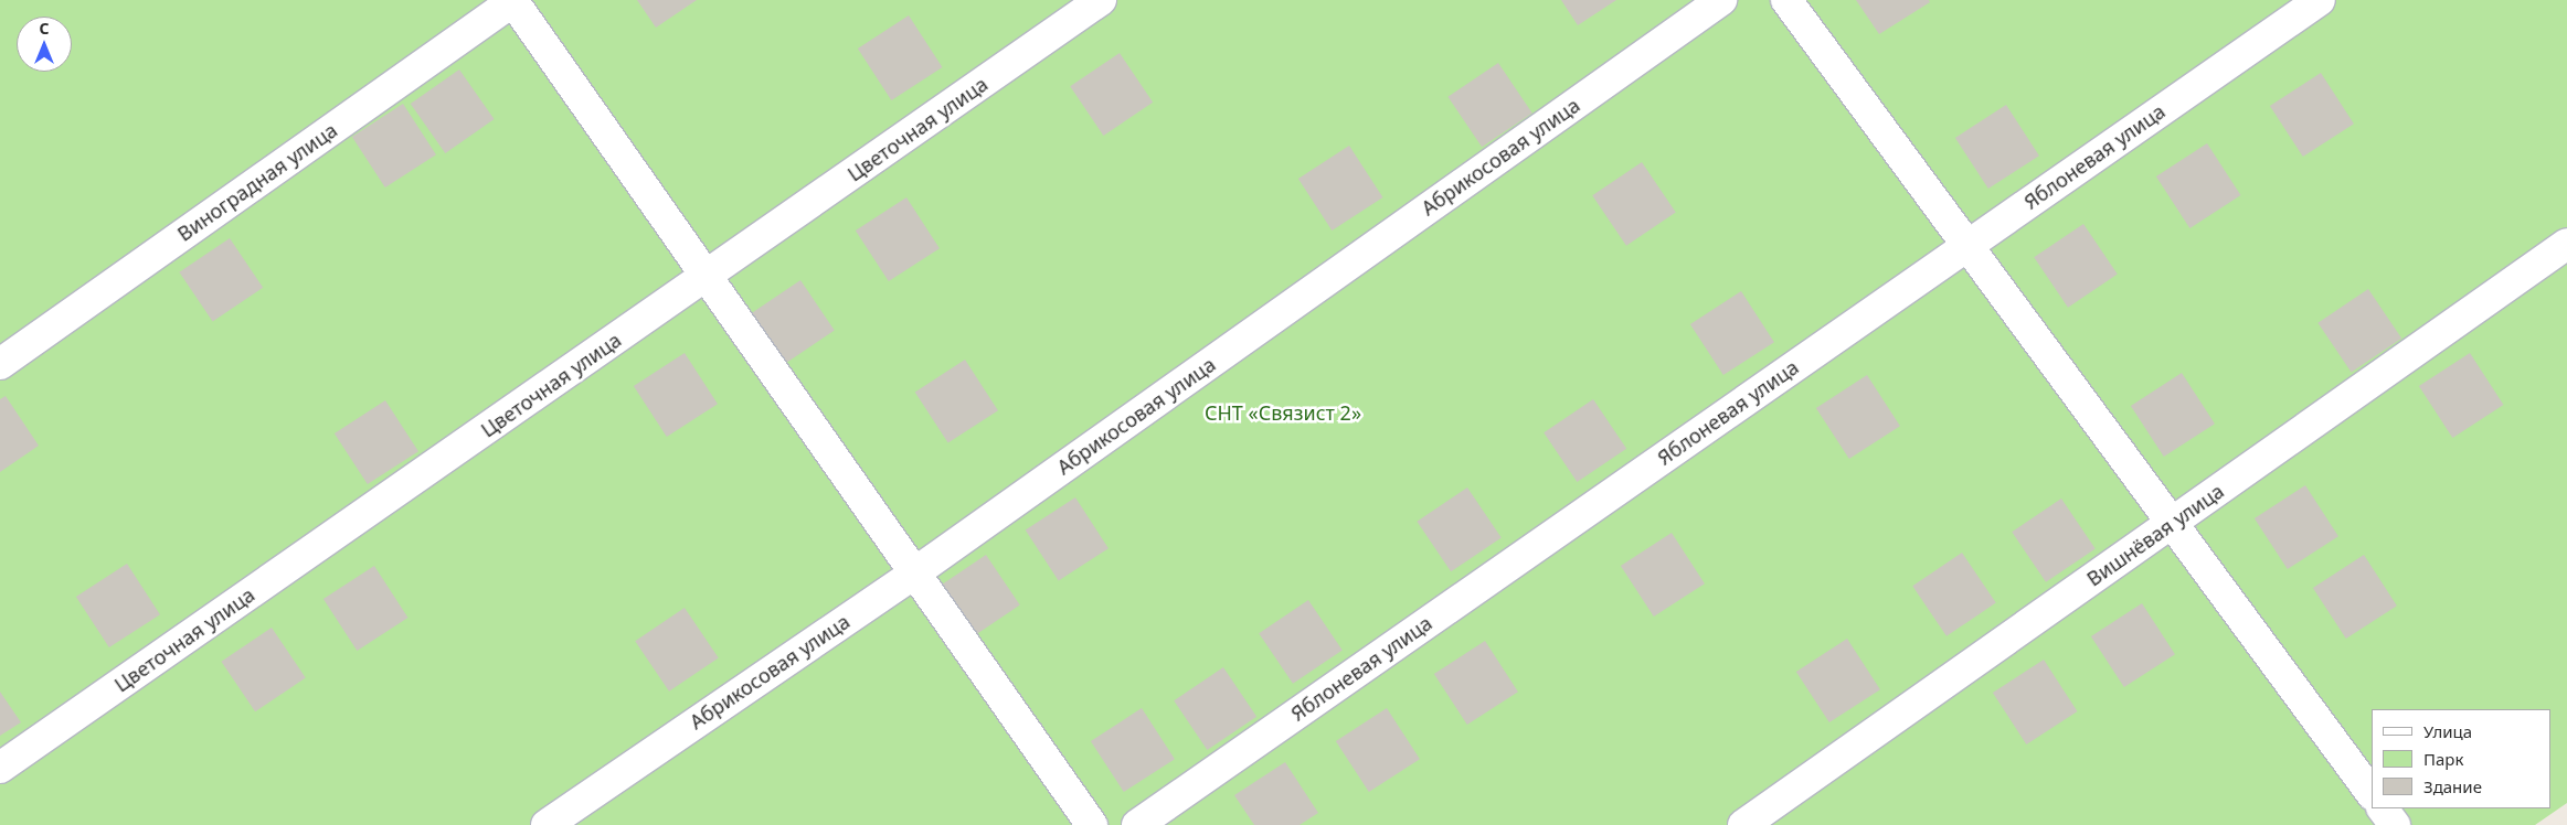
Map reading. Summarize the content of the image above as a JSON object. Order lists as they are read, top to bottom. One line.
{"streets":{"street":["Цветочная улица","Абрикосовая улица","Яблоневая улица","Виноградная улица","Вишнёвая улица"]},"parks":["СНТ «Связист 2»"],"legend":["Улица","Парк","Здание"],"north":"top"}
